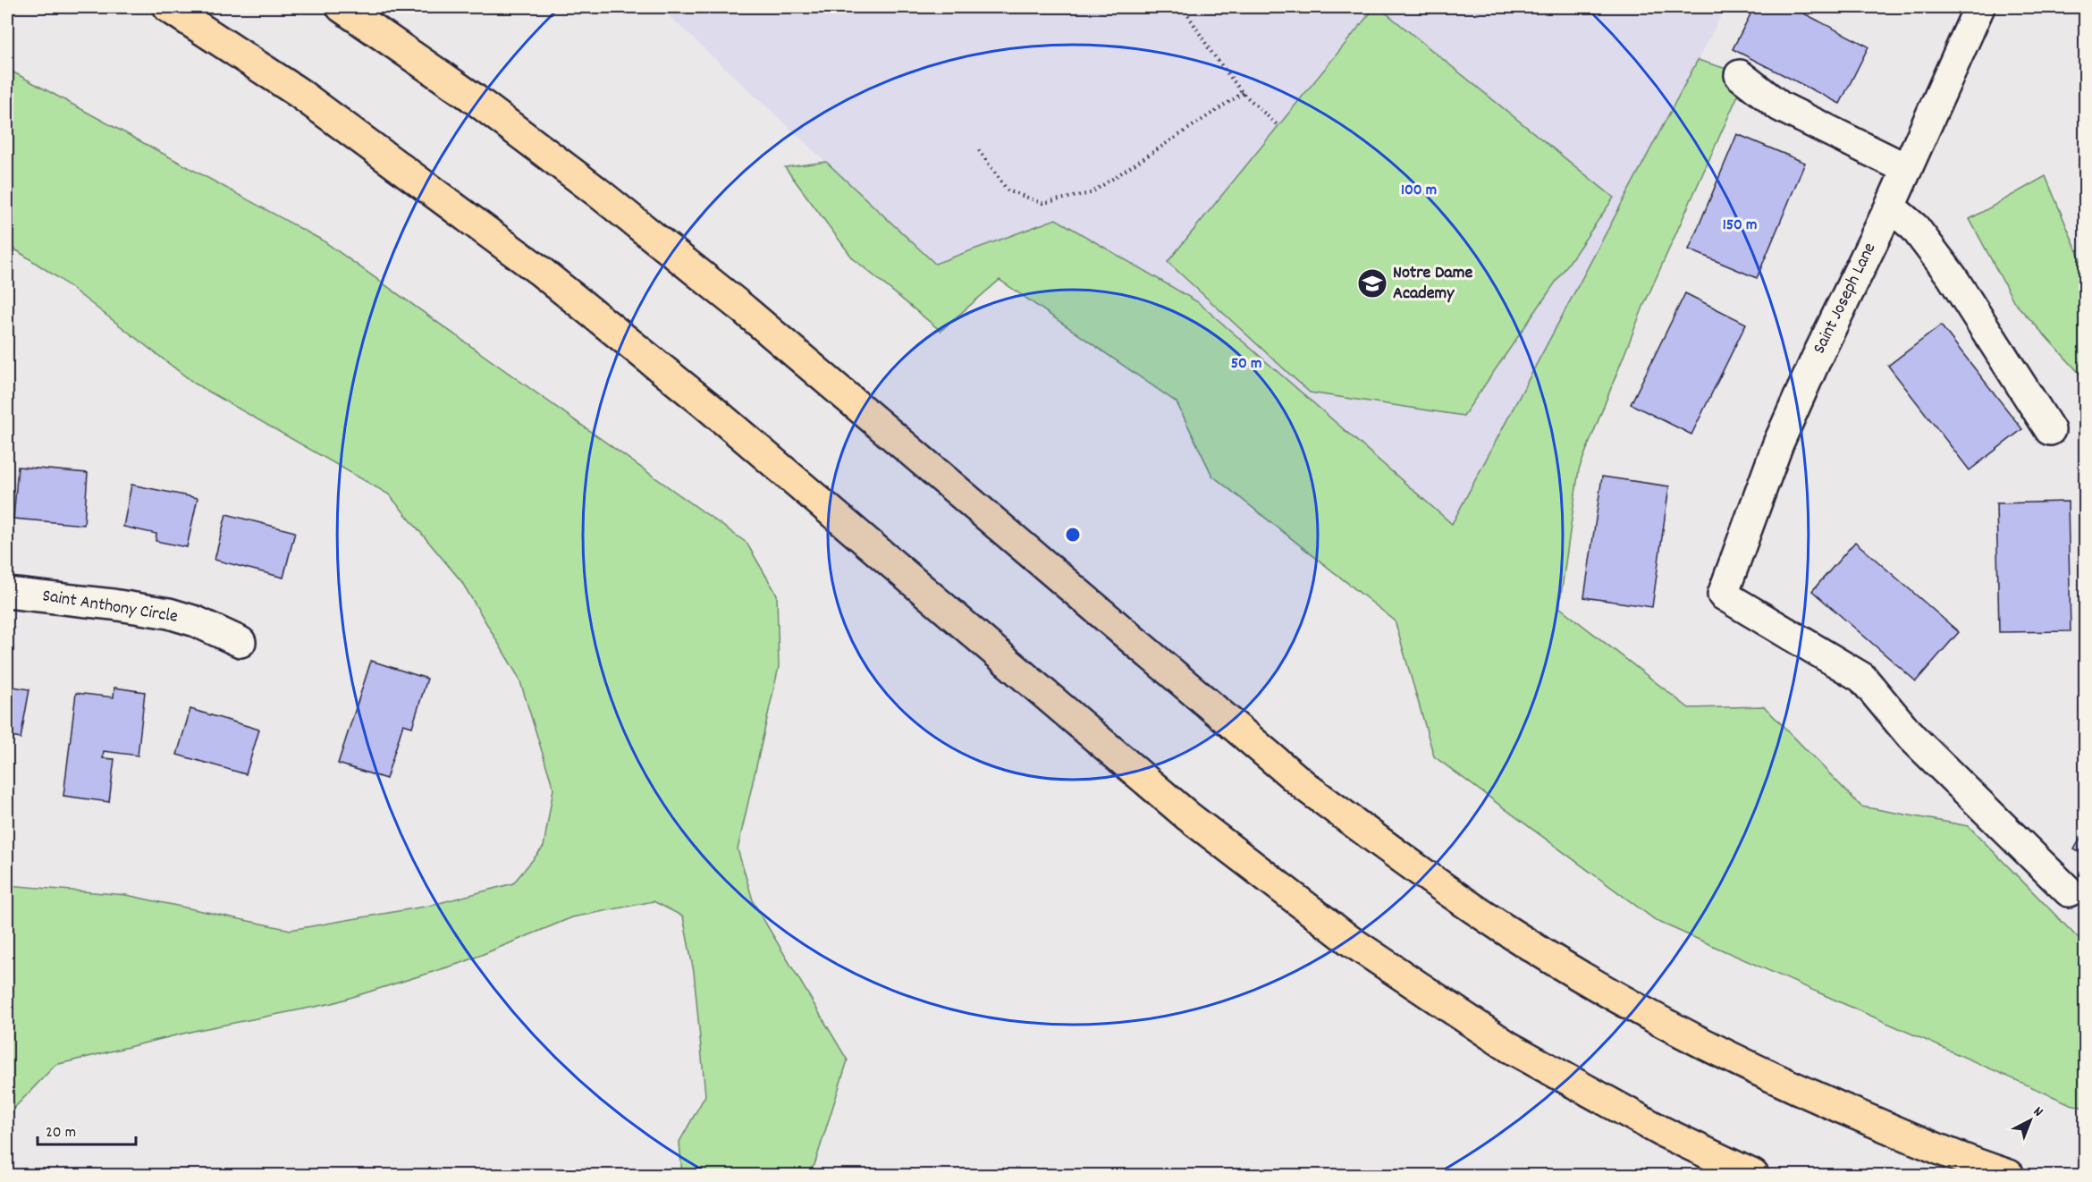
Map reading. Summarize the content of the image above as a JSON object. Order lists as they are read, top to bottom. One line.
{"streets":{"street":["Saint Joseph Lane","Saint Anthony Circle"]},"places":{"school or university":["Notre Dame Academy"]},"scale_bar":"20 m","north":"top right","rings":["100 m","150 m","50 m"]}
